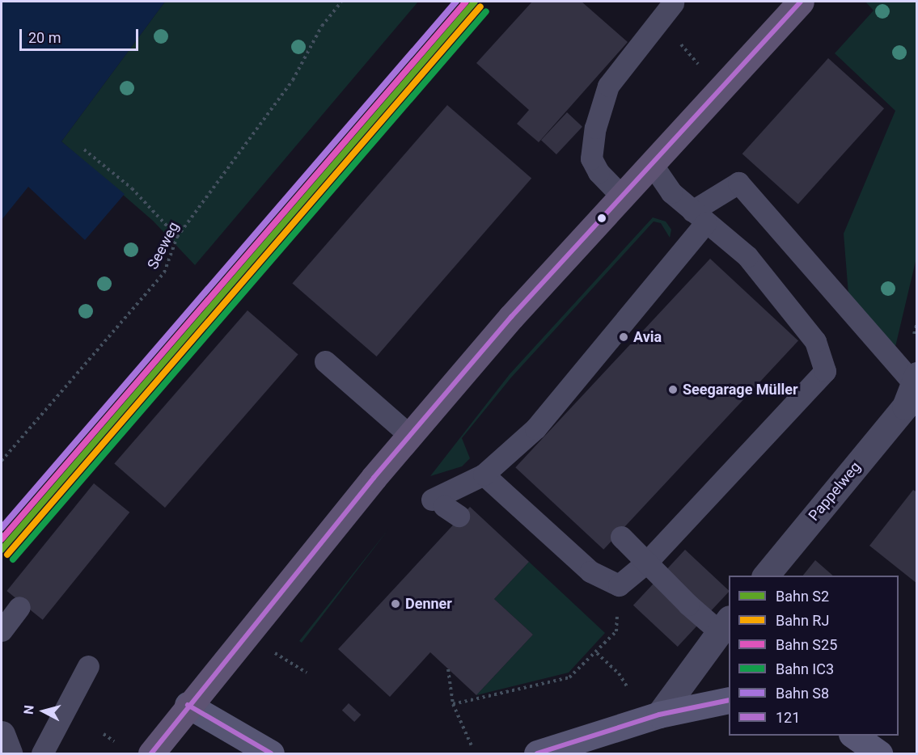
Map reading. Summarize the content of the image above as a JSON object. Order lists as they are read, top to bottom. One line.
{"streets":{"street":["Pappelweg"],"path":["Seeweg"]},"places":["Avia","Seegarage Müller","Denner"],"lines":["rail line S2","rail line S25","rail line S8","transit line 121","rail line RJ","rail line IC3"],"legend":["Bahn S2","Bahn RJ","Bahn S25","Bahn IC3","Bahn S8","121"],"scale_bar":"20 m","north":"left"}
